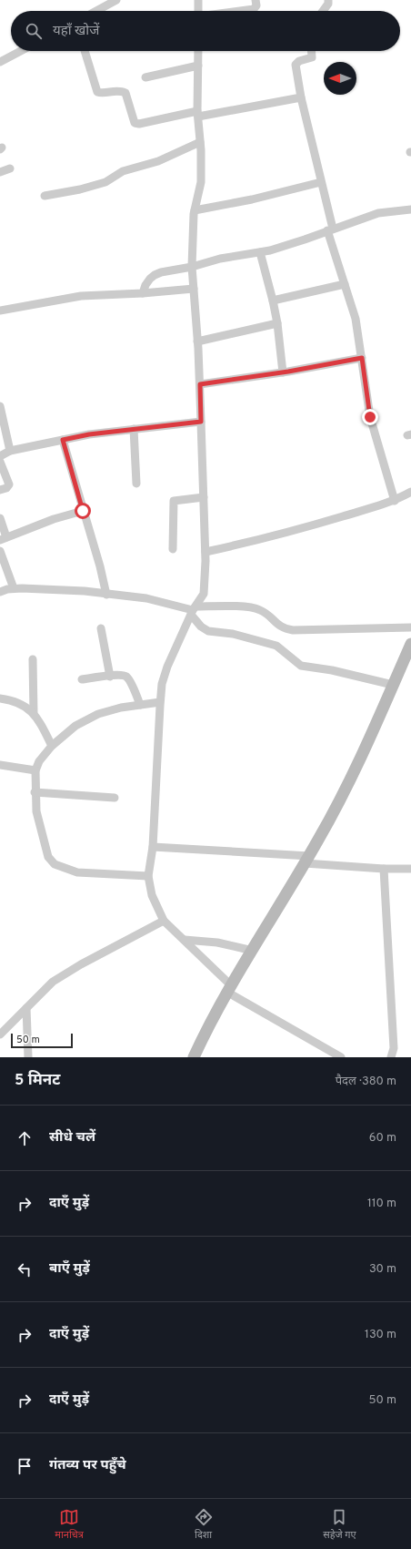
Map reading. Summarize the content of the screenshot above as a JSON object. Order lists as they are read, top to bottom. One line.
{"scale_bar":"50 m","north":"left","page":{"search":"यहाँ खोजें","scale":"50 m","heading":["5 मिनट","पैदल · 380 m"],"list":[["सीधे चलें","60 m"],["दाएँ मुड़ें","110 m"],["बाएँ मुड़ें","30 m"],["दाएँ मुड़ें","130 m"],["दाएँ मुड़ें","50 m"],"गंतव्य पर पहुँचे"],"nav":["मानचित्र","दिशा","सहेजे गए"]}}
